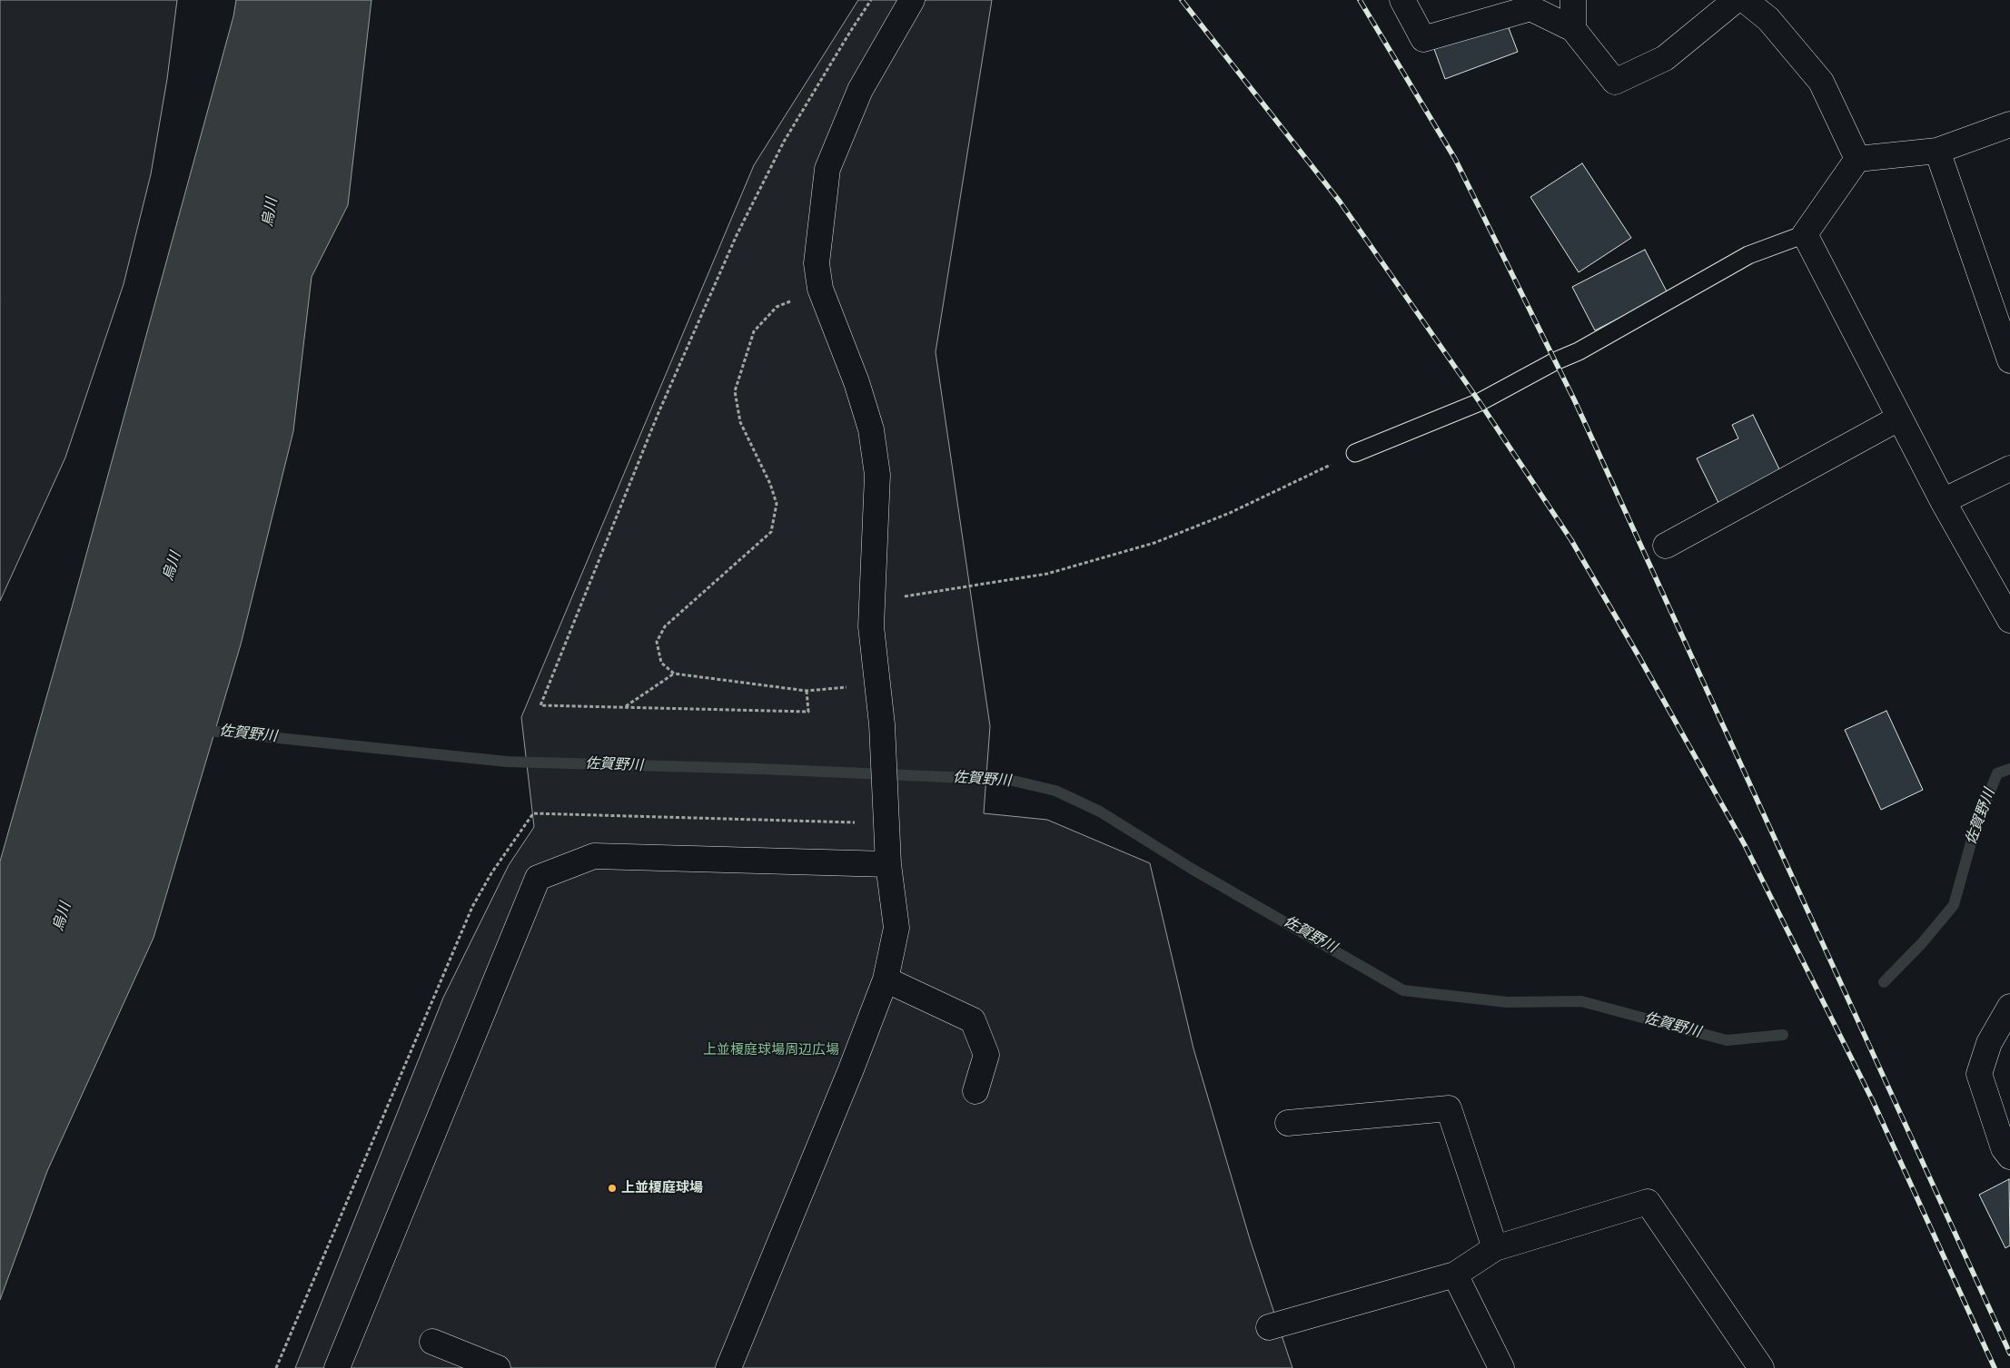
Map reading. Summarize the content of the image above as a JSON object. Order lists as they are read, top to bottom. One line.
{"water":["烏川","佐賀野川"],"parks":["上並榎庭球場周辺広場"],"places":["上並榎庭球場"]}
